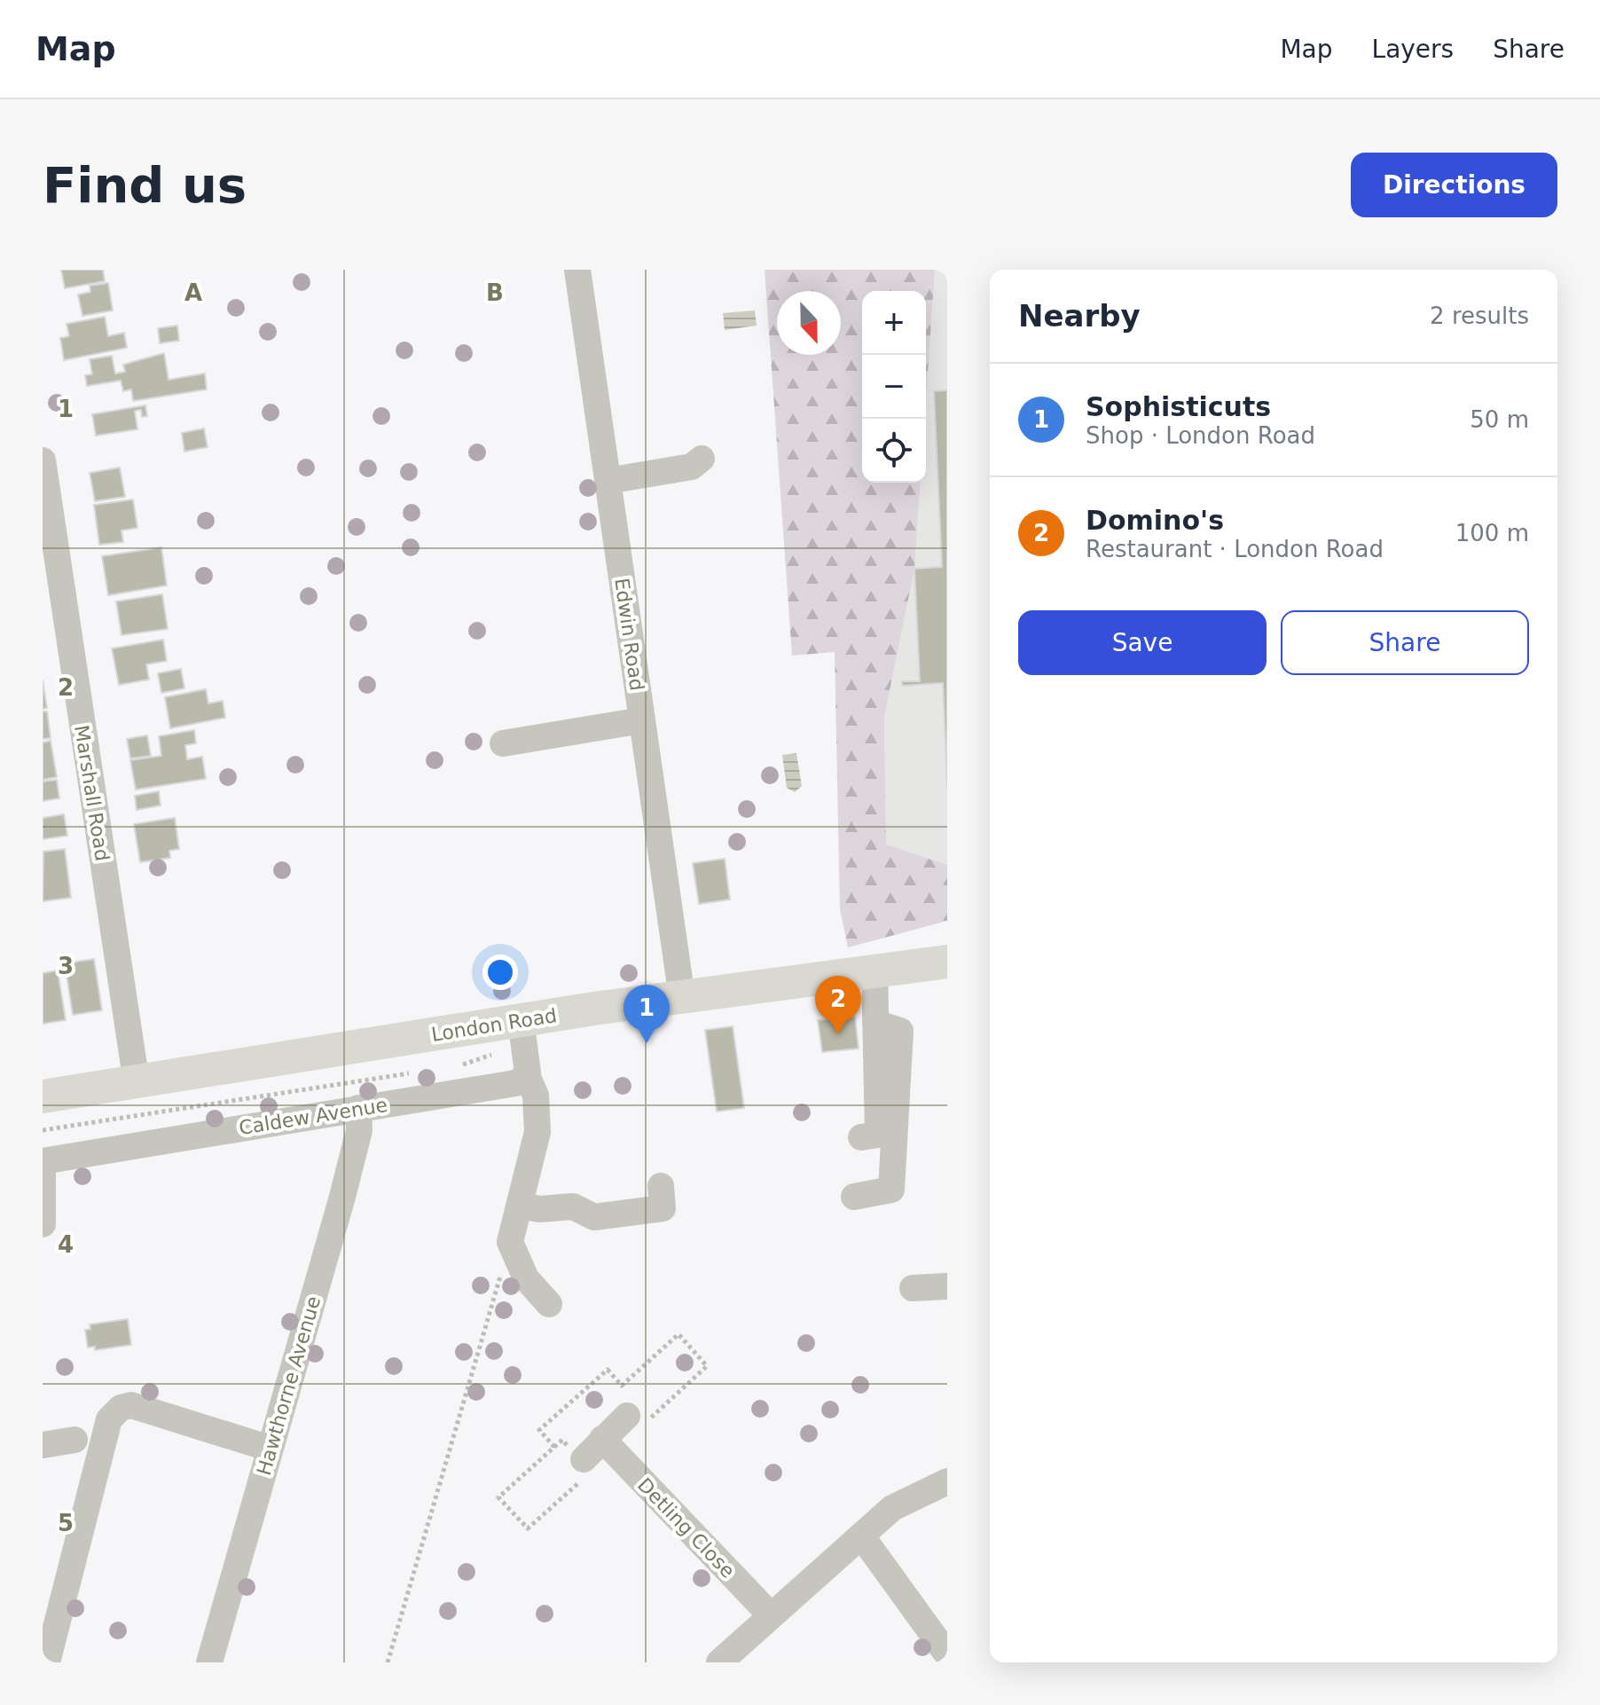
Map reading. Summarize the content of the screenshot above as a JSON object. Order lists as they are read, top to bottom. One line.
{"streets":{"main road":["London Road"],"street":["Edwin Road","Marshall Road","Caldew Avenue","Hawthorne Avenue","Detling Close"]},"crossings":[["Edwin Road","London Road"],["Marshall Road","London Road"],["Caldew Avenue","Hawthorne Avenue"]],"north":"bottom","page":{"header":"Map","nav":["Map","Layers","Share"],"buttons":["Directions",["Save","Share"]],"title":"Find us","heading":["Nearby","2 results"],"map_buttons":["+","−"],"list":[{"mark":"1","name":"Sophisticuts","note":"Shop · London Road","value":"50 m"},{"mark":"2","name":"Domino's","note":"Restaurant · London Road","value":"100 m"}],"pins":["2","1"]},"grid":{"columns":["A","B"],"rows":["1","2","3","4","5"]}}
